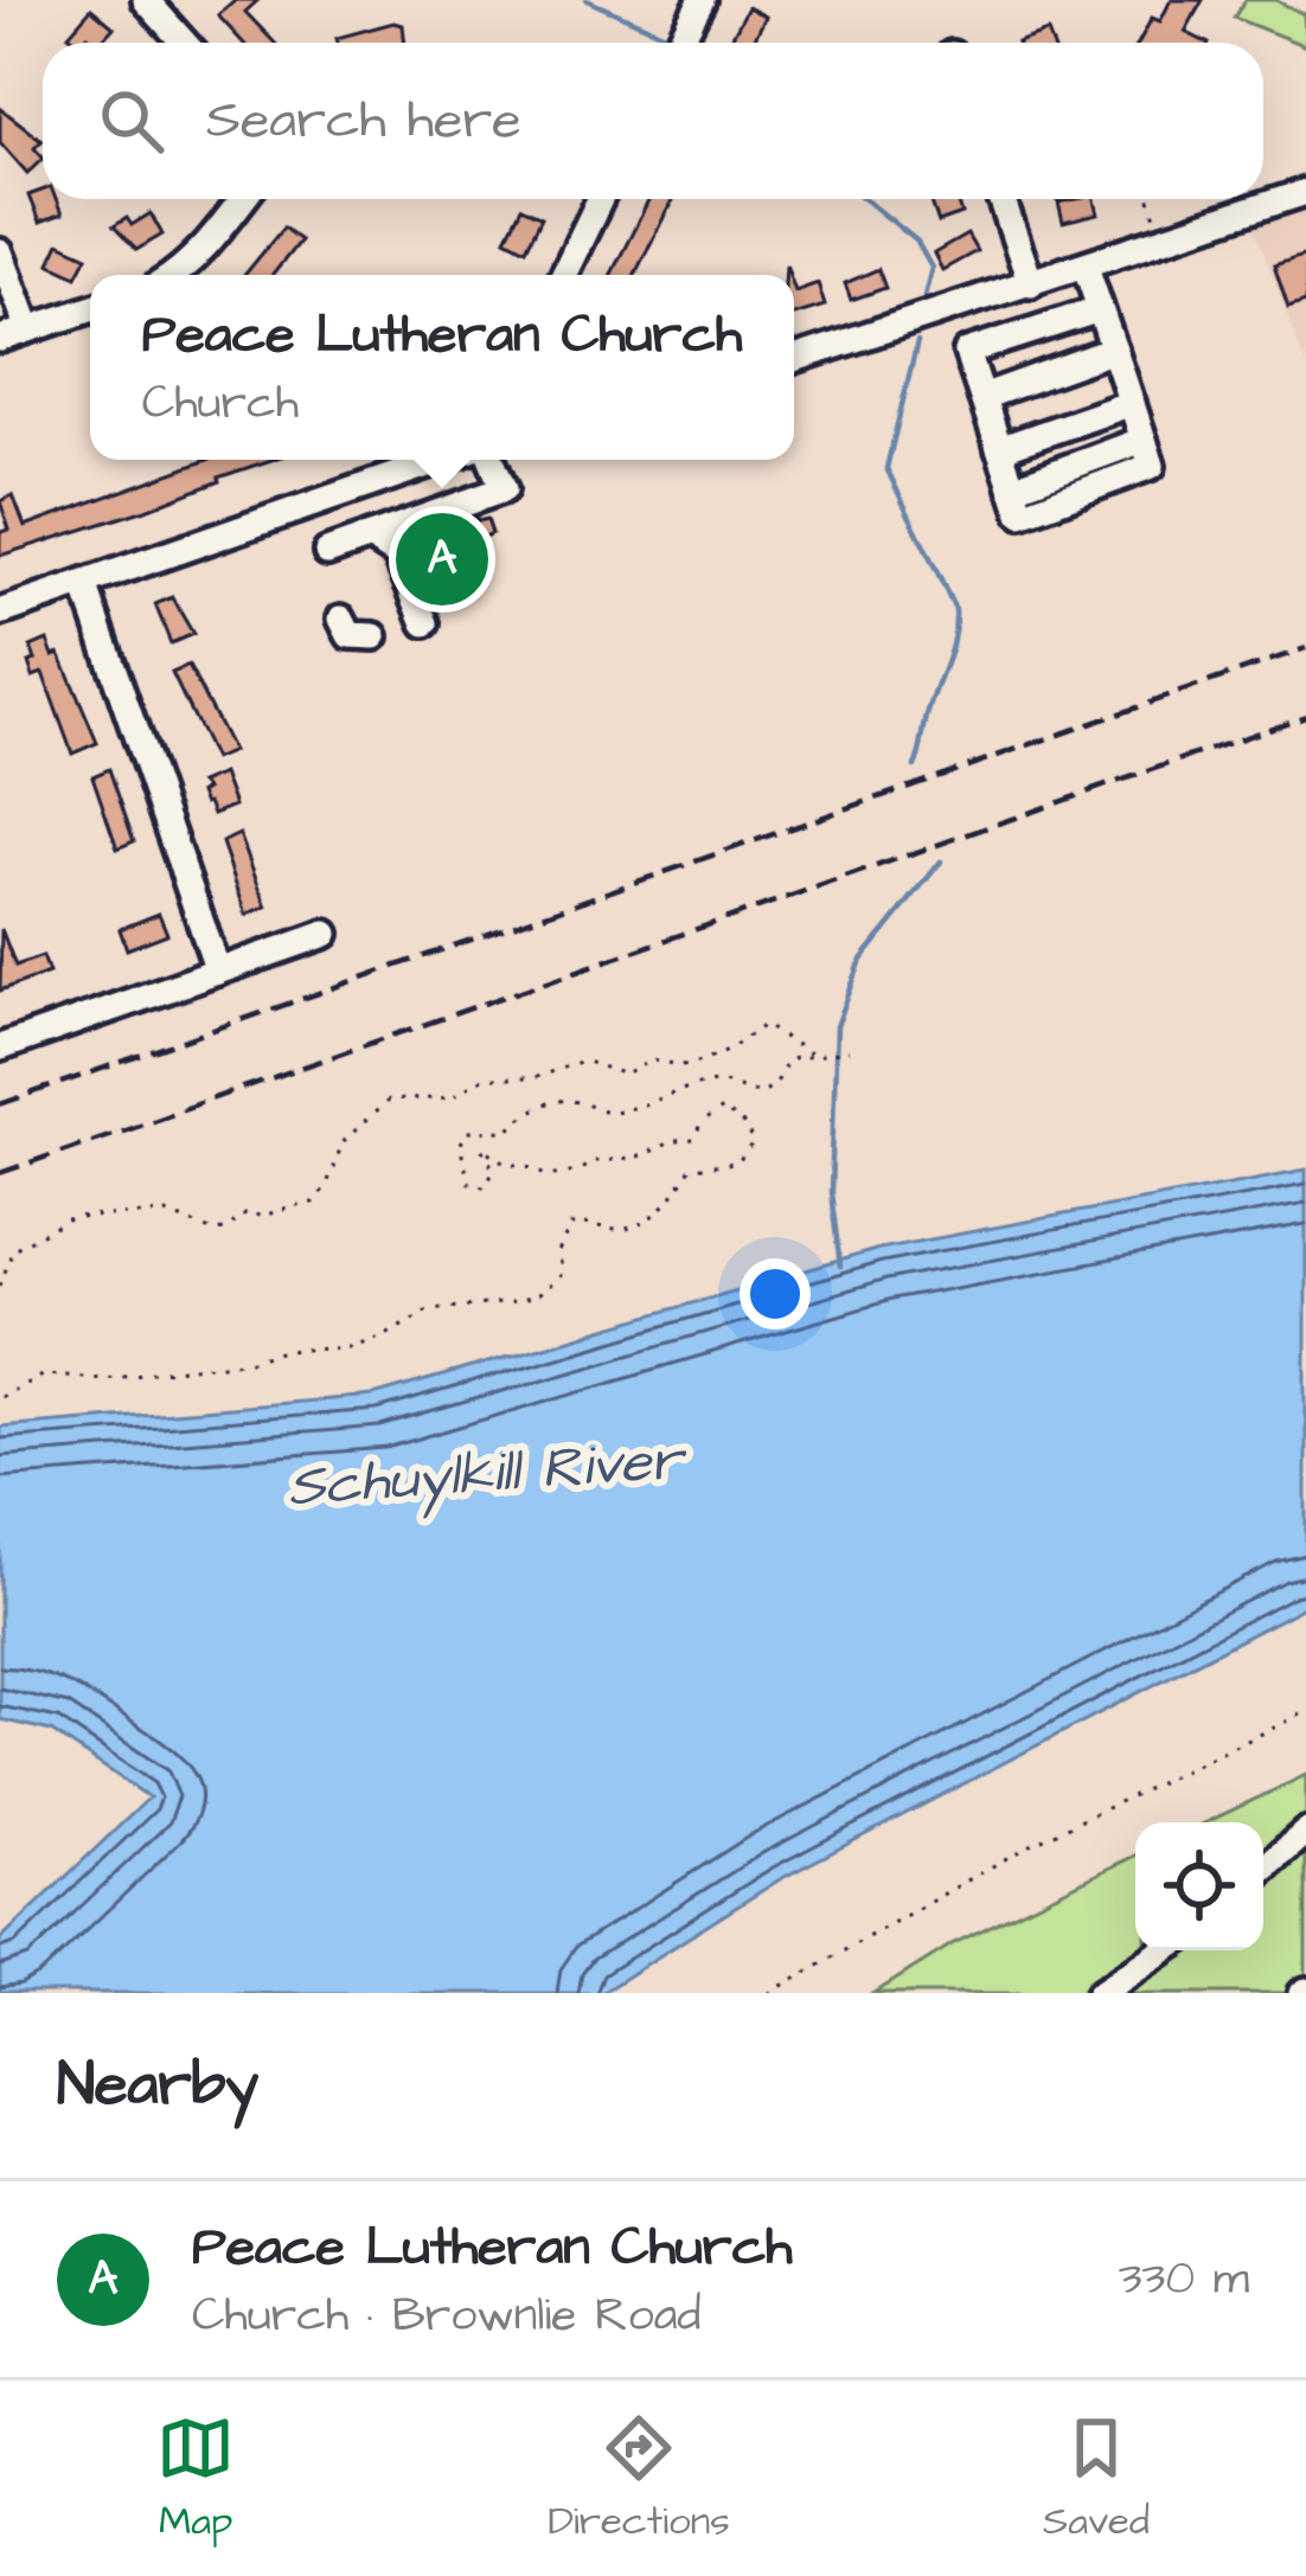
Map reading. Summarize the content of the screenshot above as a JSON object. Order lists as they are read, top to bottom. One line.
{"water":["Schuylkill River"],"page":{"search":"Search here","popup":["Peace Lutheran Church","Church"],"pins":"A","heading":"Nearby","list":[{"mark":"A","name":"Peace Lutheran Church","note":"Church · Brownlie Road","value":"330 m"}],"nav":["Map","Directions","Saved"]}}
